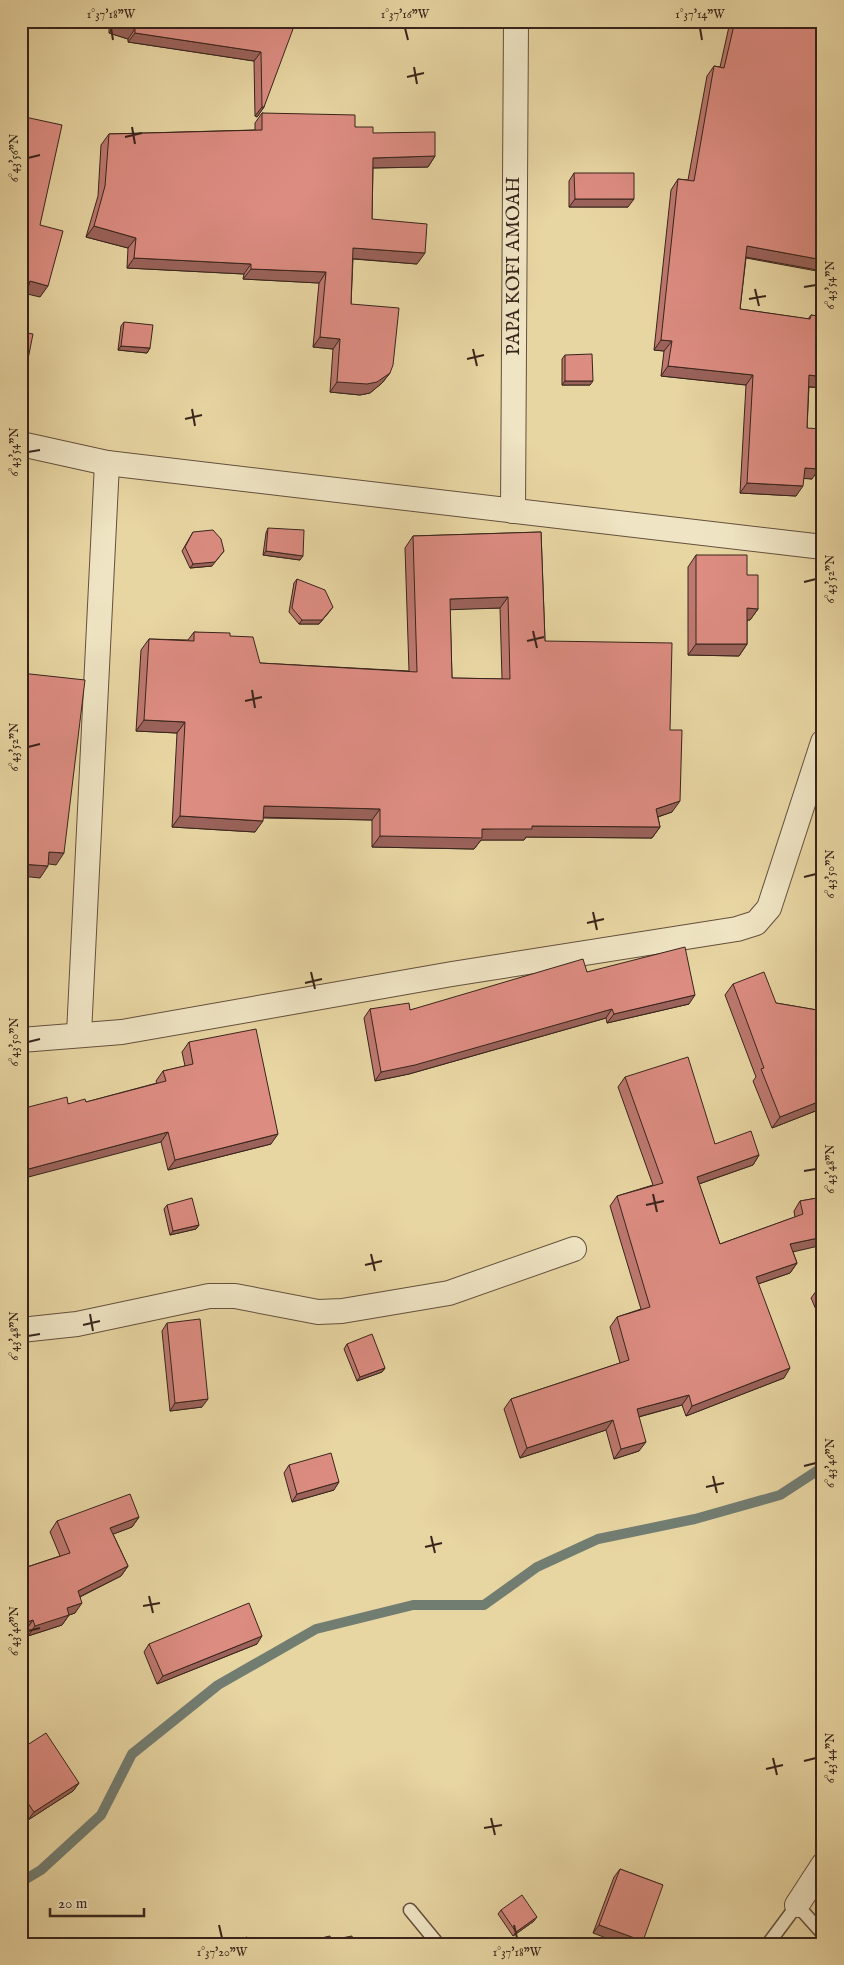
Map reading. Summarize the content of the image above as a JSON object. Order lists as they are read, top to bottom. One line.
{"streets":{"street":["PAPA KOFI AMOAH"]},"scale_bar":"20 m","coordinates":["1°37'18\"W","1°37'16\"W","1°37'14\"W","6°43'56\"N","6°43'54\"N","6°43'52\"N","6°43'50\"N","6°43'48\"N","6°43'46\"N","6°43'44\"N","1°37'20\"W"]}
